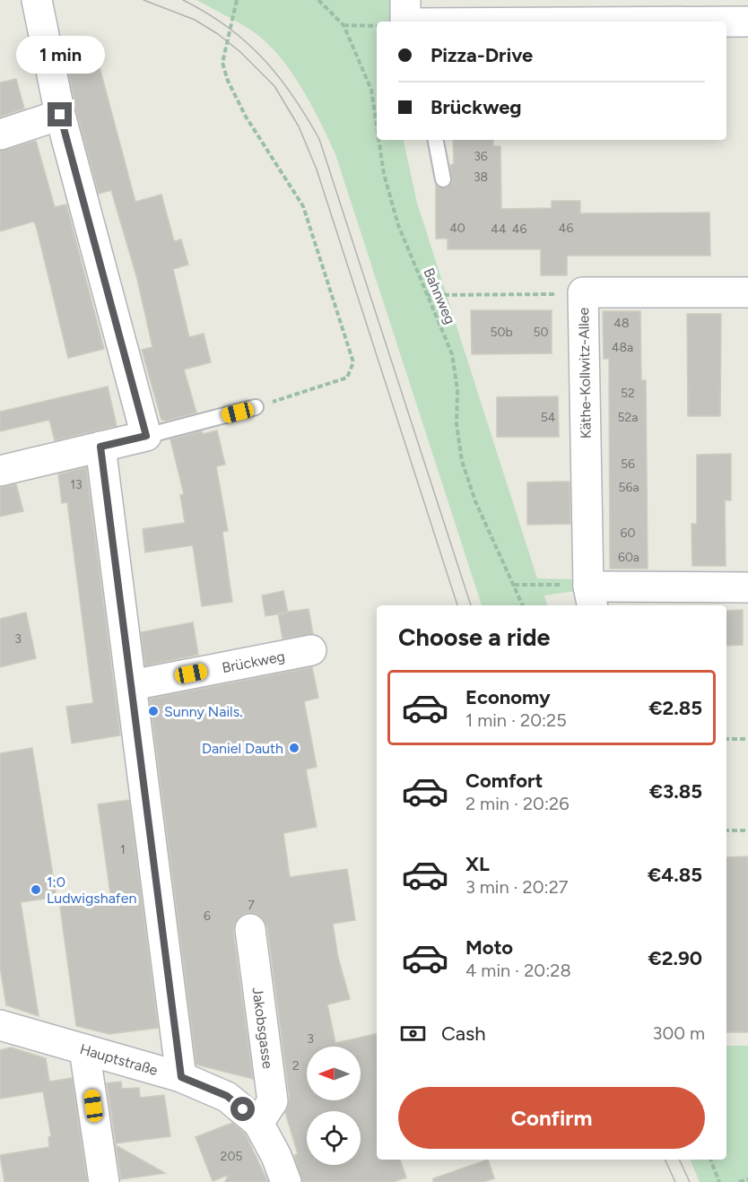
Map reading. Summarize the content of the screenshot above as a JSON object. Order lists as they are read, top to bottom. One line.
{"streets":{"street":["Käthe-Kollwitz-Allee","Brückweg","Jakobsgasse","Hauptstraße"],"path":["Bahnweg"]},"crossings":[["Jakobsgasse","Hauptstraße"]],"places":["Sunny Nails.","Daniel Dauth","1:0 Ludwigshafen"],"house_numbers":["36","38","40","46","44","46","48","50b","50","48a","52","54","52a","56","13","56a","60","60a","3","1","7","6","3","2","205"],"north":"left","page":{"banner":["Pizza-Drive","Brückweg"],"bubble":"1 min","heading":"Choose a ride","list":[{"name":"Economy","note":"1 min · 20:25","value":"€2.85"},{"name":"Comfort","note":"2 min · 20:26","value":"€3.85"},{"name":"XL","note":"3 min · 20:27","value":"€4.85"},{"name":"Moto","note":"4 min · 20:28","value":"€2.90"}],"pay":["Cash","300 m"],"buttons":"Confirm"}}
